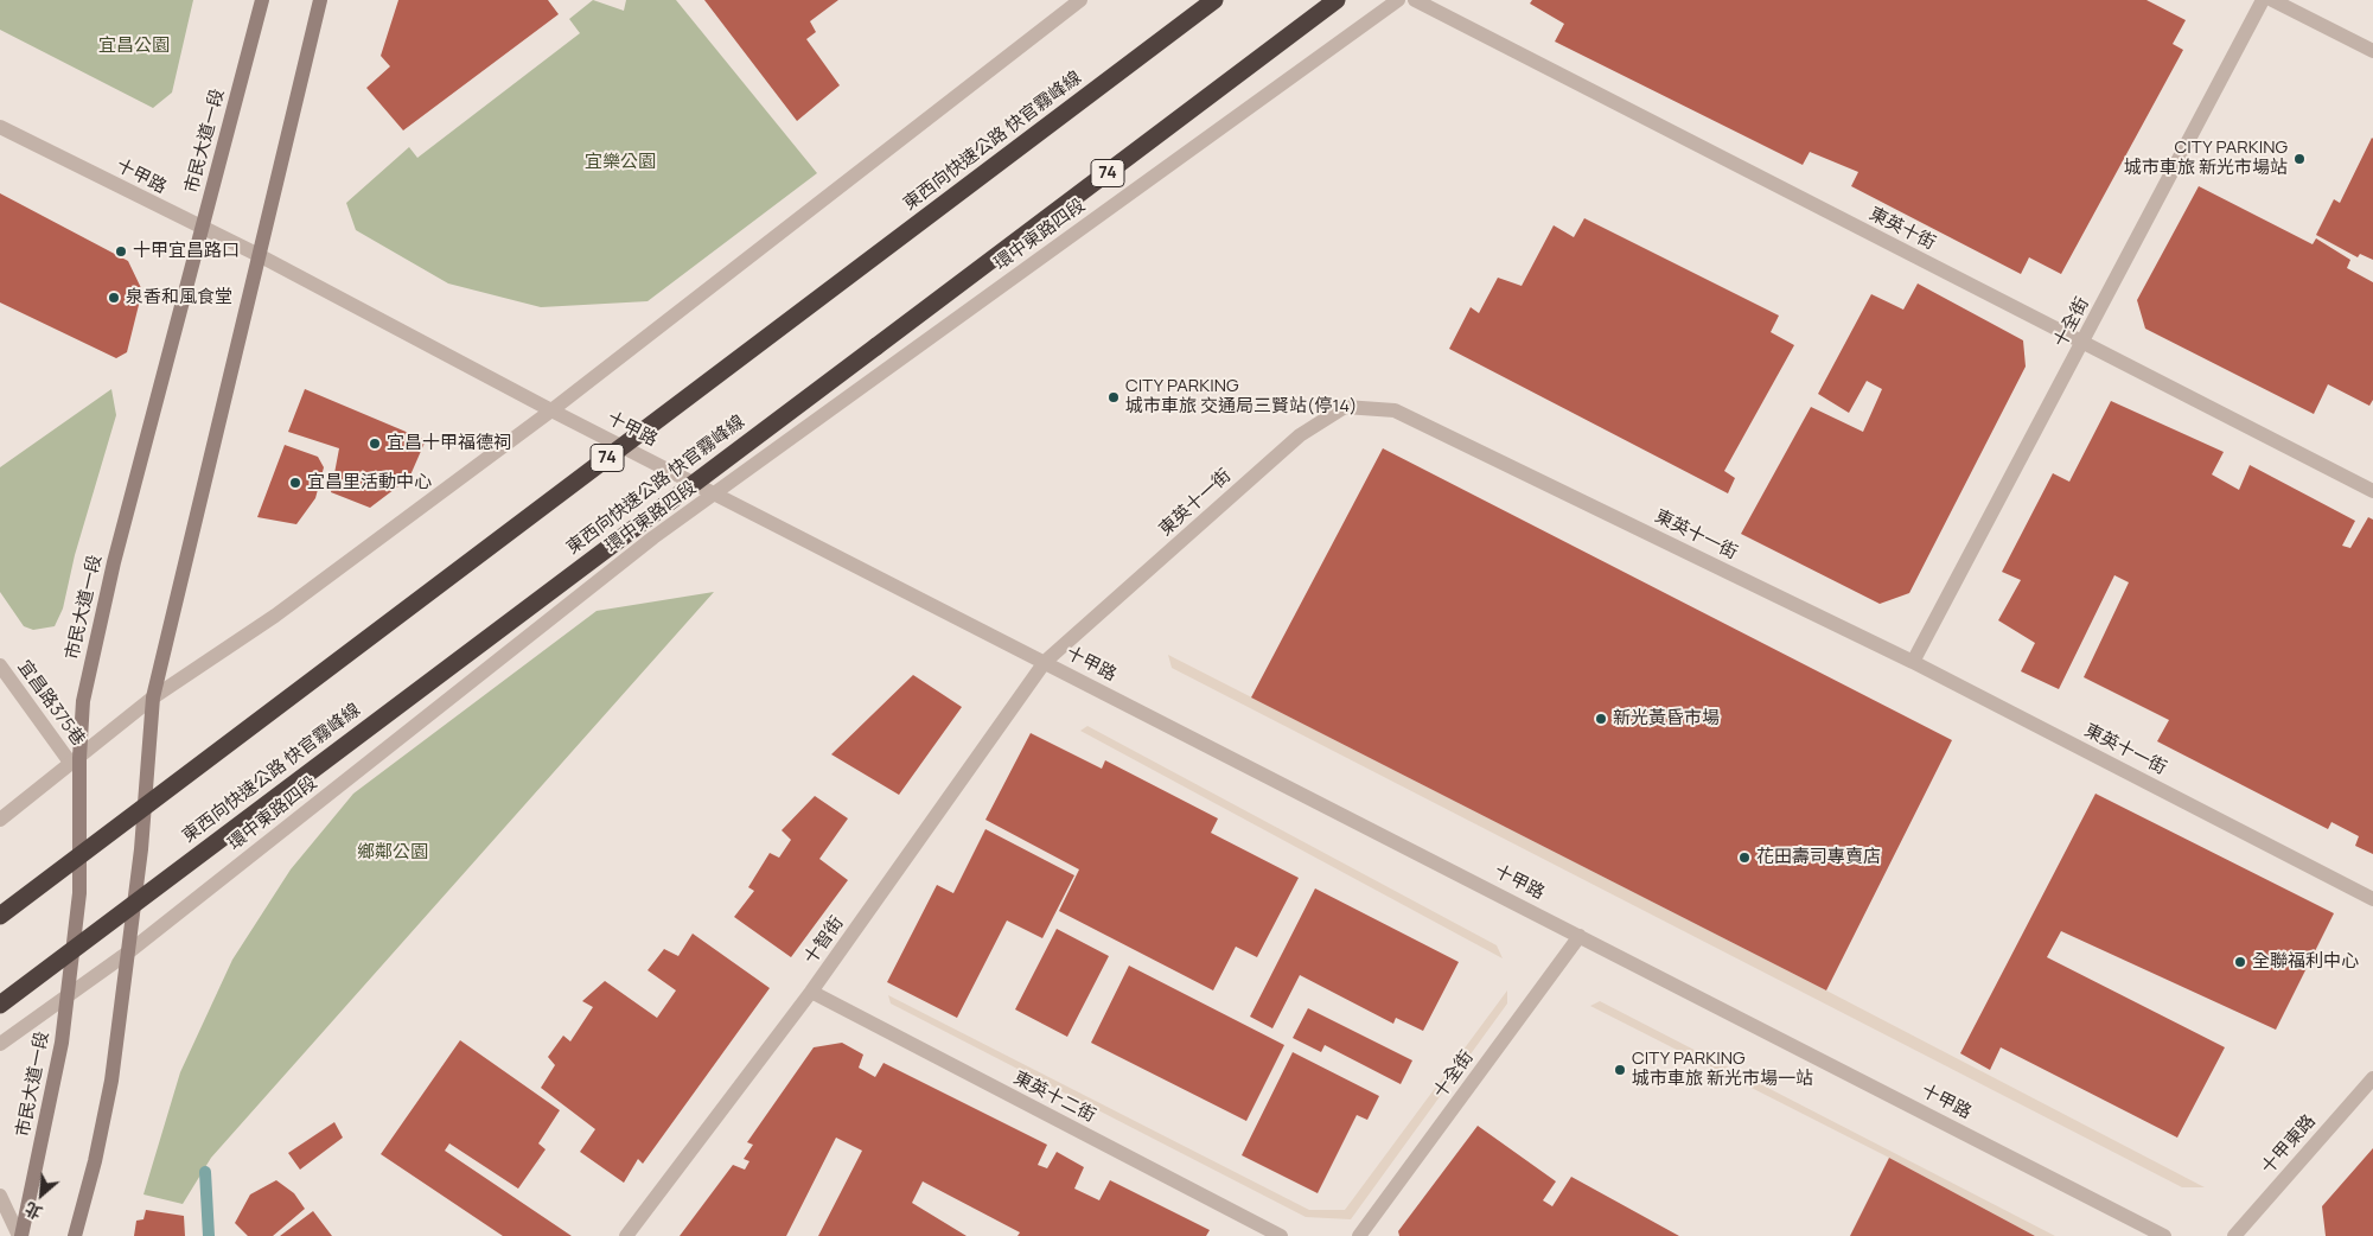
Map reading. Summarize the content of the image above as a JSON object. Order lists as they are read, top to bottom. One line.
{"streets":{"highway":["東西向快速公路 快官霧峰線","74"],"street":["市民大道一段","十甲路","東英十街","環中東路四段","十全街","東英十一街","宜昌路375巷","十智街","東英十二街","十甲東路"]},"crossings":[["市民大道一段","十甲路"],["市民大道一段","環中東路四段"],["市民大道一段","宜昌路375巷"],["十甲路","環中東路四段"],["十甲路","十全街"],["十甲路","東英十一街"],["十甲路","十智街"],["東英十街","十全街"],["十全街","東英十一街"],["東英十一街","十智街"],["十智街","東英十二街"]],"parks":["宜昌公園","宜樂公園","鄉鄰公園"],"places":["CITY PARKING 城市車旅 新光市場站","十甲宜昌路口","泉香和風食堂","CITY PARKING 城市車旅 交通局三賢站(停14)","宜昌十甲福德祠","宜昌里活動中心","新光黃昏市場","花田壽司專賣店","全聯福利中心","CITY PARKING 城市車旅 新光市場一站"],"north":"bottom left"}
